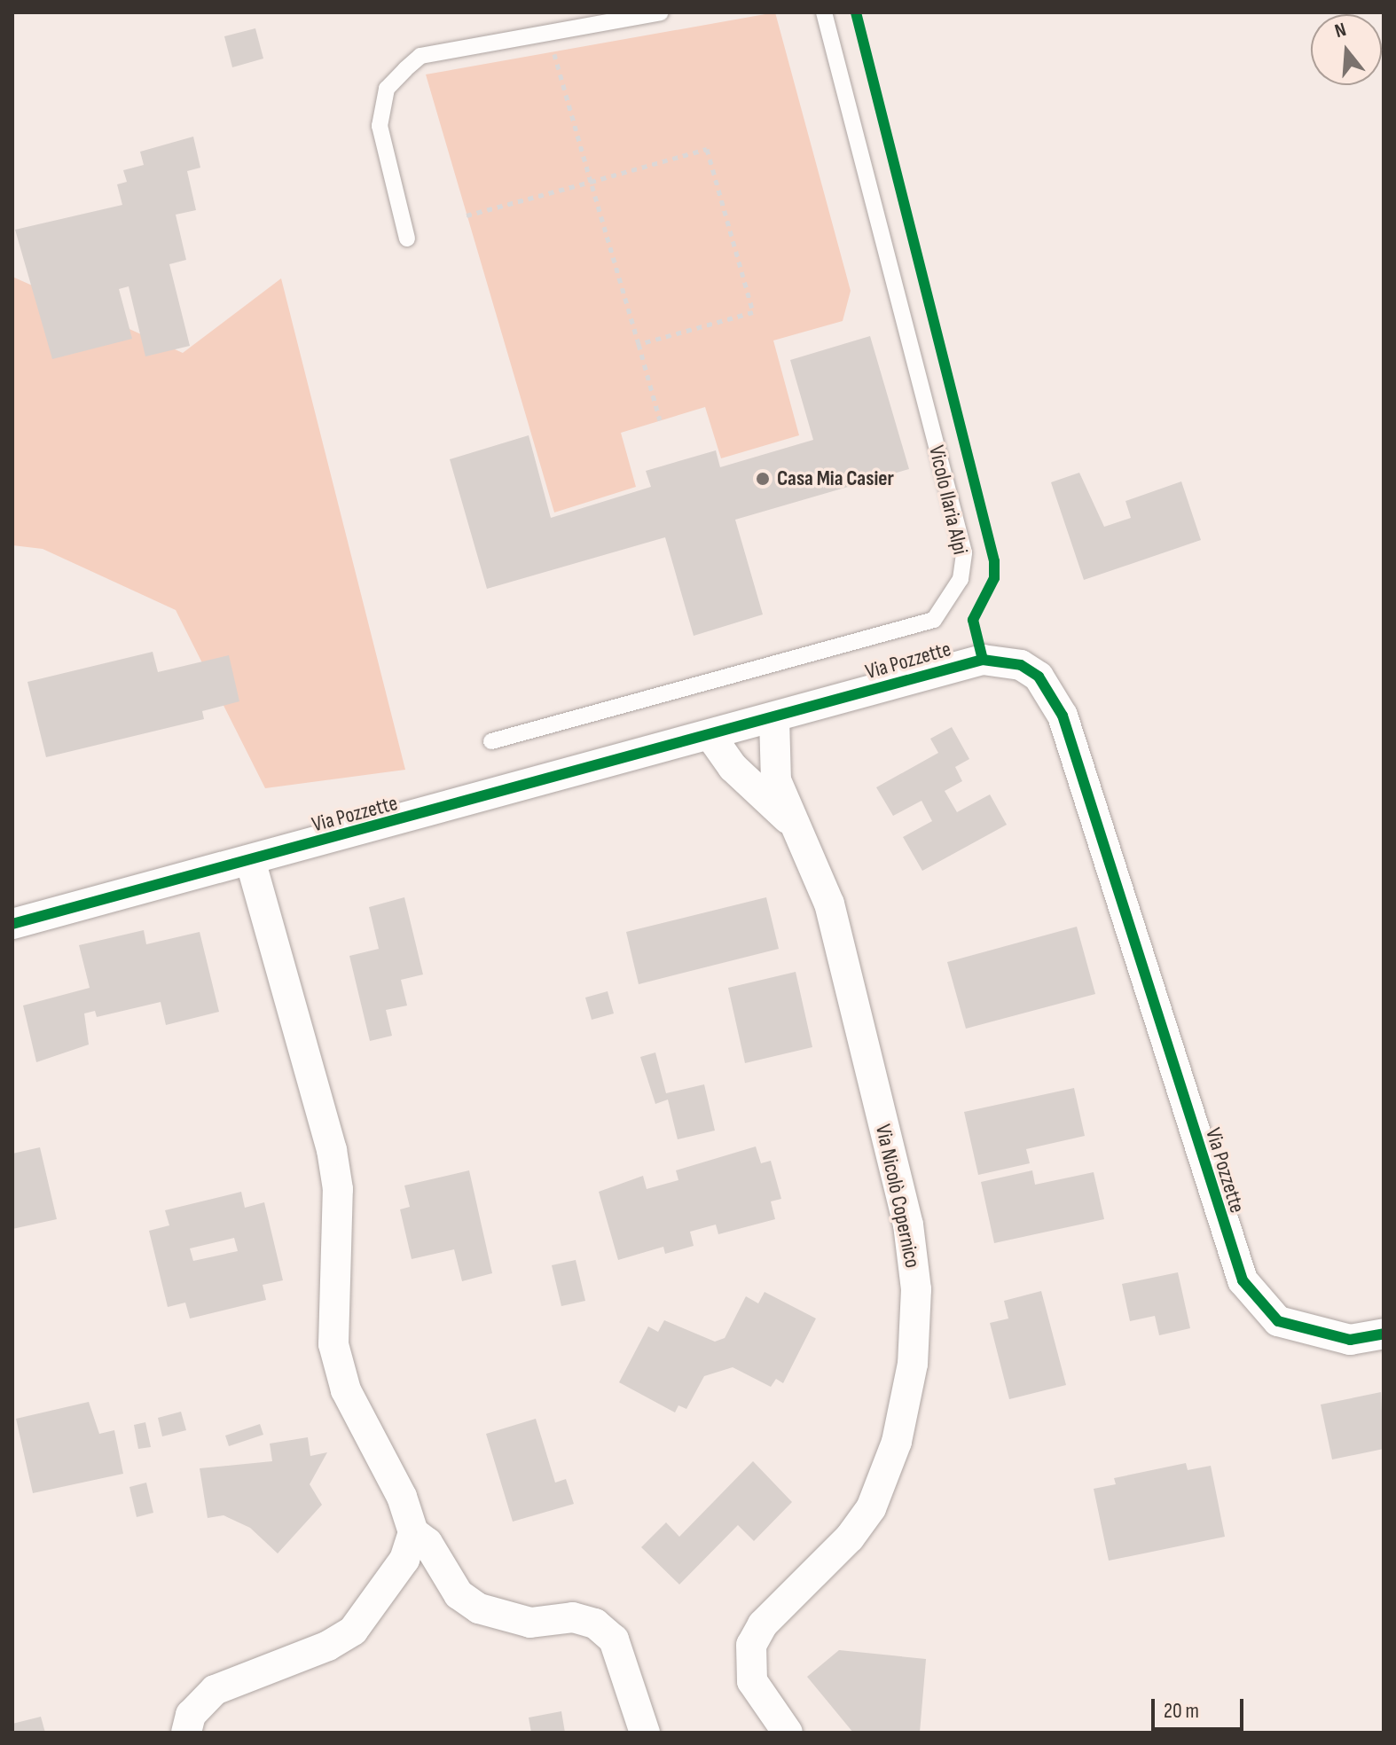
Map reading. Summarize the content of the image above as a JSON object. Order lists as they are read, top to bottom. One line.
{"streets":{"street":["Via Pozzette","Via Nicolò Copernico"],"lane":["Vicolo Ilaria Alpi"]},"crossings":[["Via Pozzette","Via Nicolò Copernico"]],"places":["Casa Mia Casier"],"scale_bar":"20 m","north":"top"}
